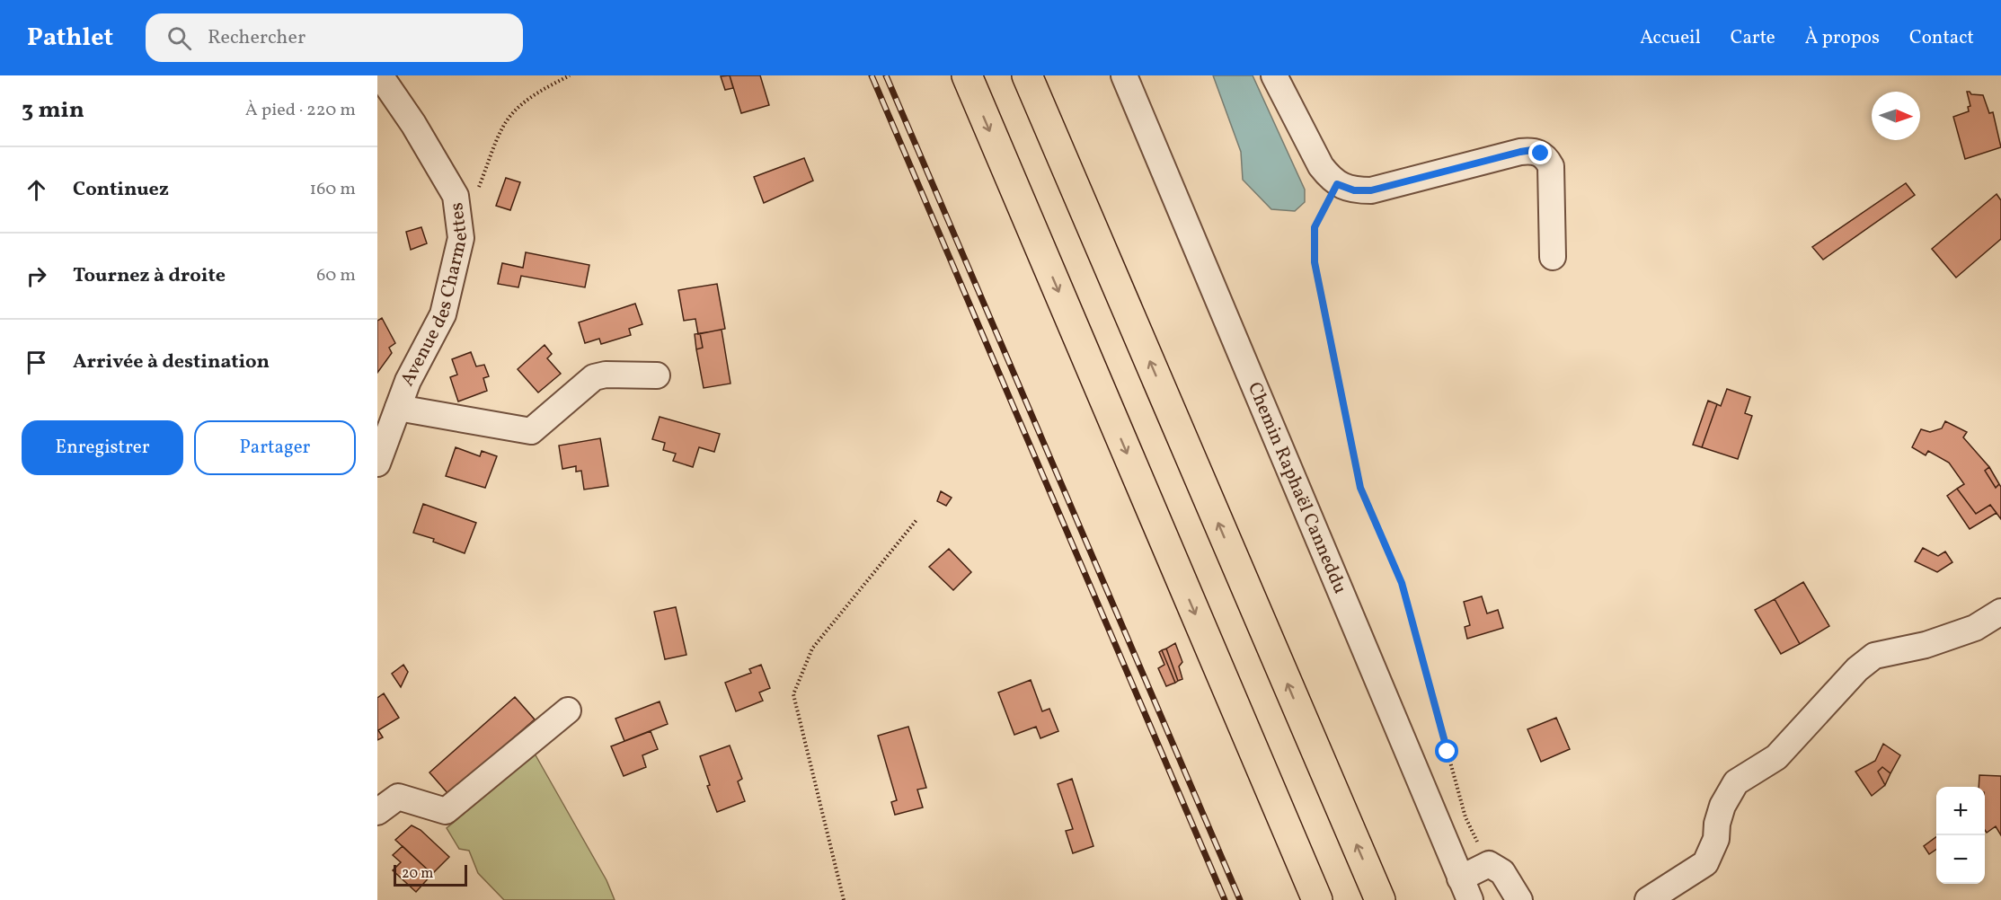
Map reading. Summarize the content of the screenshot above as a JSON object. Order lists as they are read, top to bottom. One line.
{"streets":{"street":["Avenue des Charmettes","Chemin Raphaël Canneddu"]},"scale_bar":"20 m","north":"right","page":{"header":"Pathlet","search":"Rechercher","nav":["Accueil","Carte","À propos","Contact"],"heading":["3 min","À pied · 220 m"],"list":[["Continuez","160 m"],["Tournez à droite","60 m"],"Arrivée à destination"],"buttons":["Enregistrer","Partager"],"map_buttons":["+","−"],"scale":"20 m"}}
